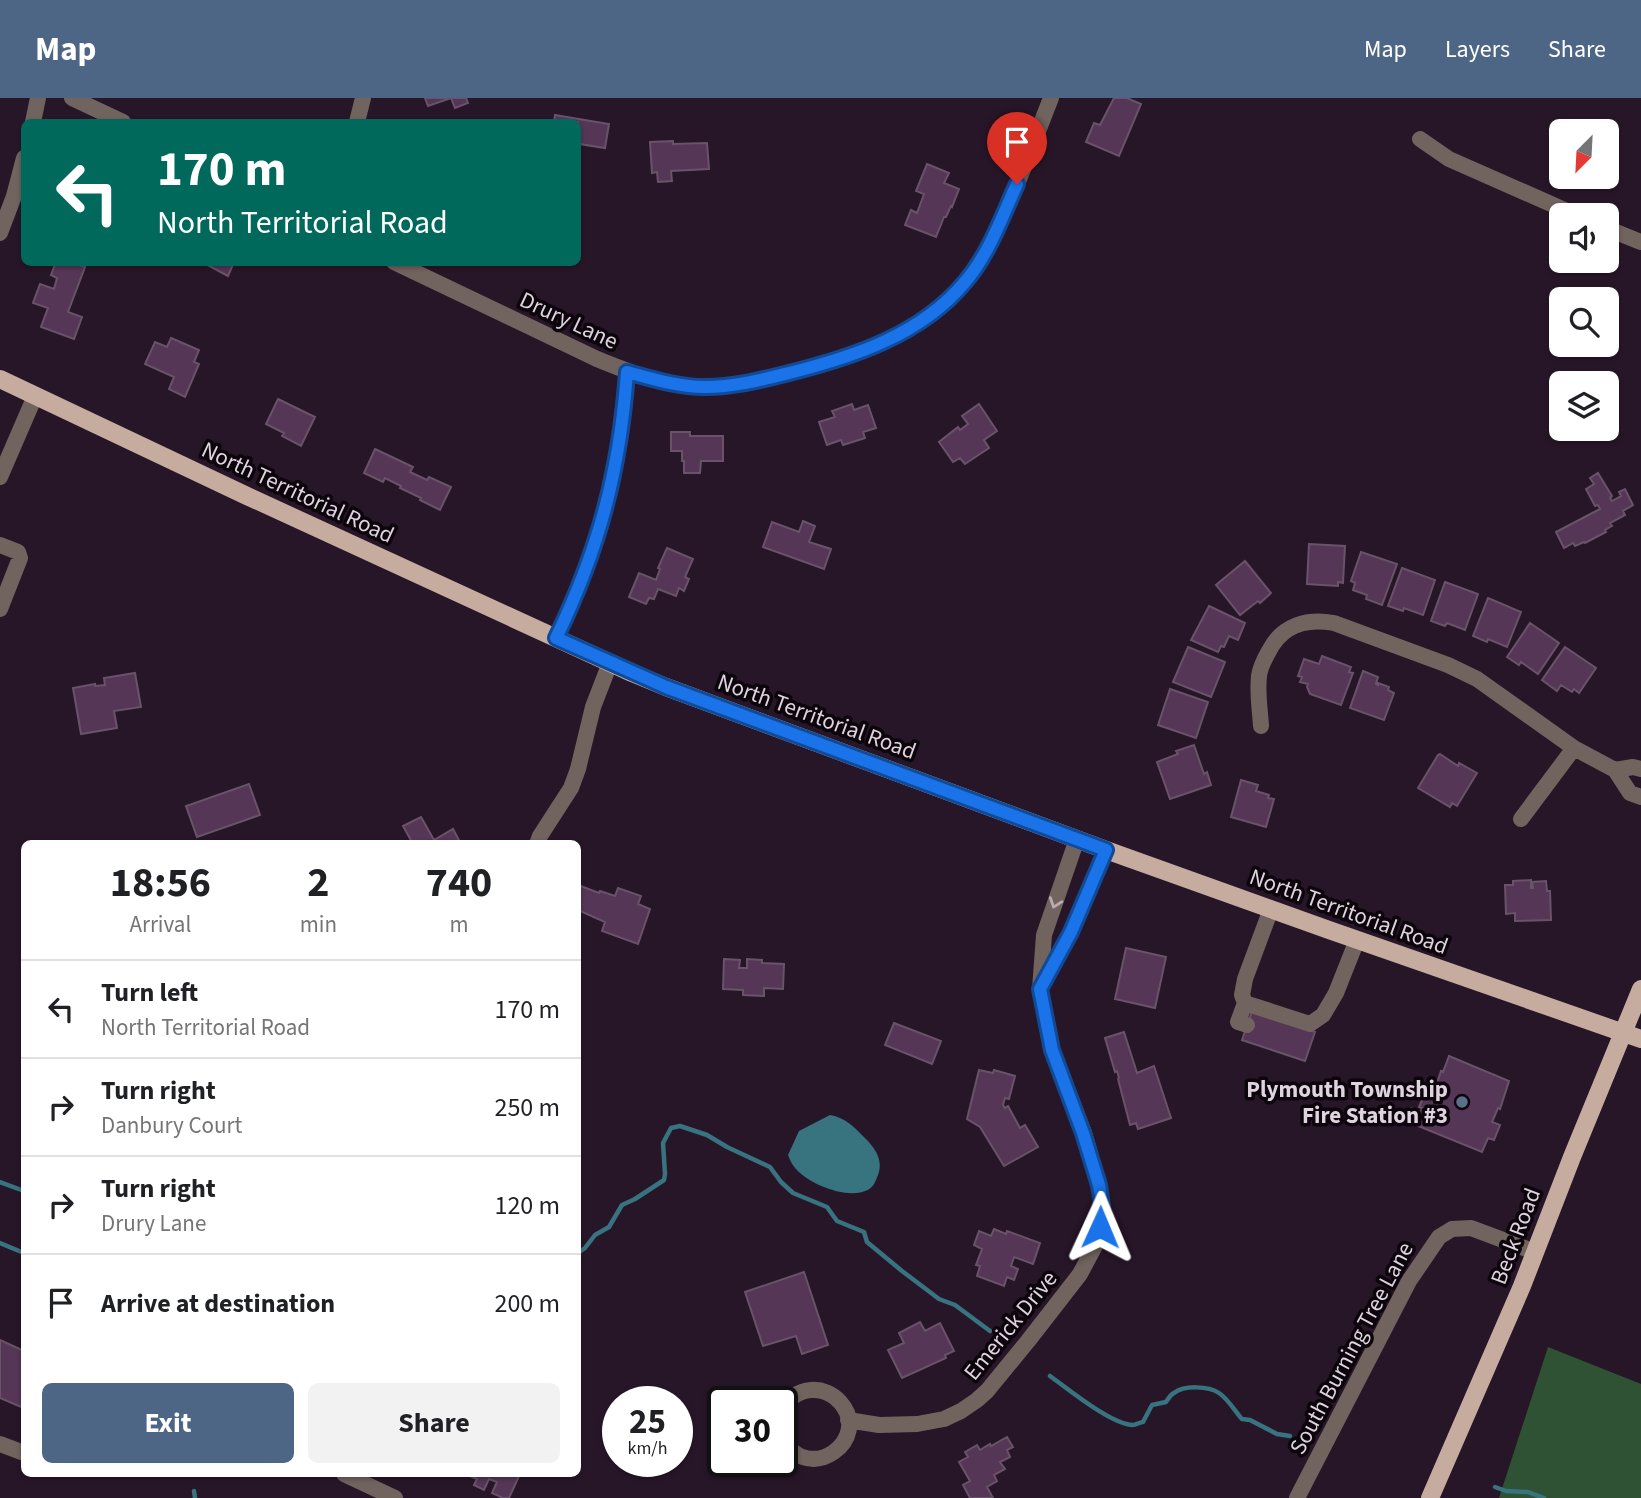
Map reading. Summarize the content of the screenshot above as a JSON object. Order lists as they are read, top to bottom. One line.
{"streets":{"main road":["North Territorial Road","Beck Road"],"street":["Drury Lane","Emerick Drive","South Burning Tree Lane"]},"crossings":[["North Territorial Road","Beck Road"],["North Territorial Road","Emerick Drive"],["Beck Road","South Burning Tree Lane"]],"places":["Plymouth Township Fire Station #3"],"north":"bottom left","page":{"header":"Map","nav":["Map","Layers","Share"],"turn":["170 m","North Territorial Road"],"eta":["18:56","Arrival","2","min","740","m"],"list":[{"name":"Turn left","note":"North Territorial Road","value":"170 m"},{"name":"Turn right","note":"Danbury Court","value":"250 m"},{"name":"Turn right","note":"Drury Lane","value":"120 m"},{"name":"Arrive at destination","value":"200 m"}],"buttons":["Exit","Share"],"speed":"25 km/h","limit":"30"}}
